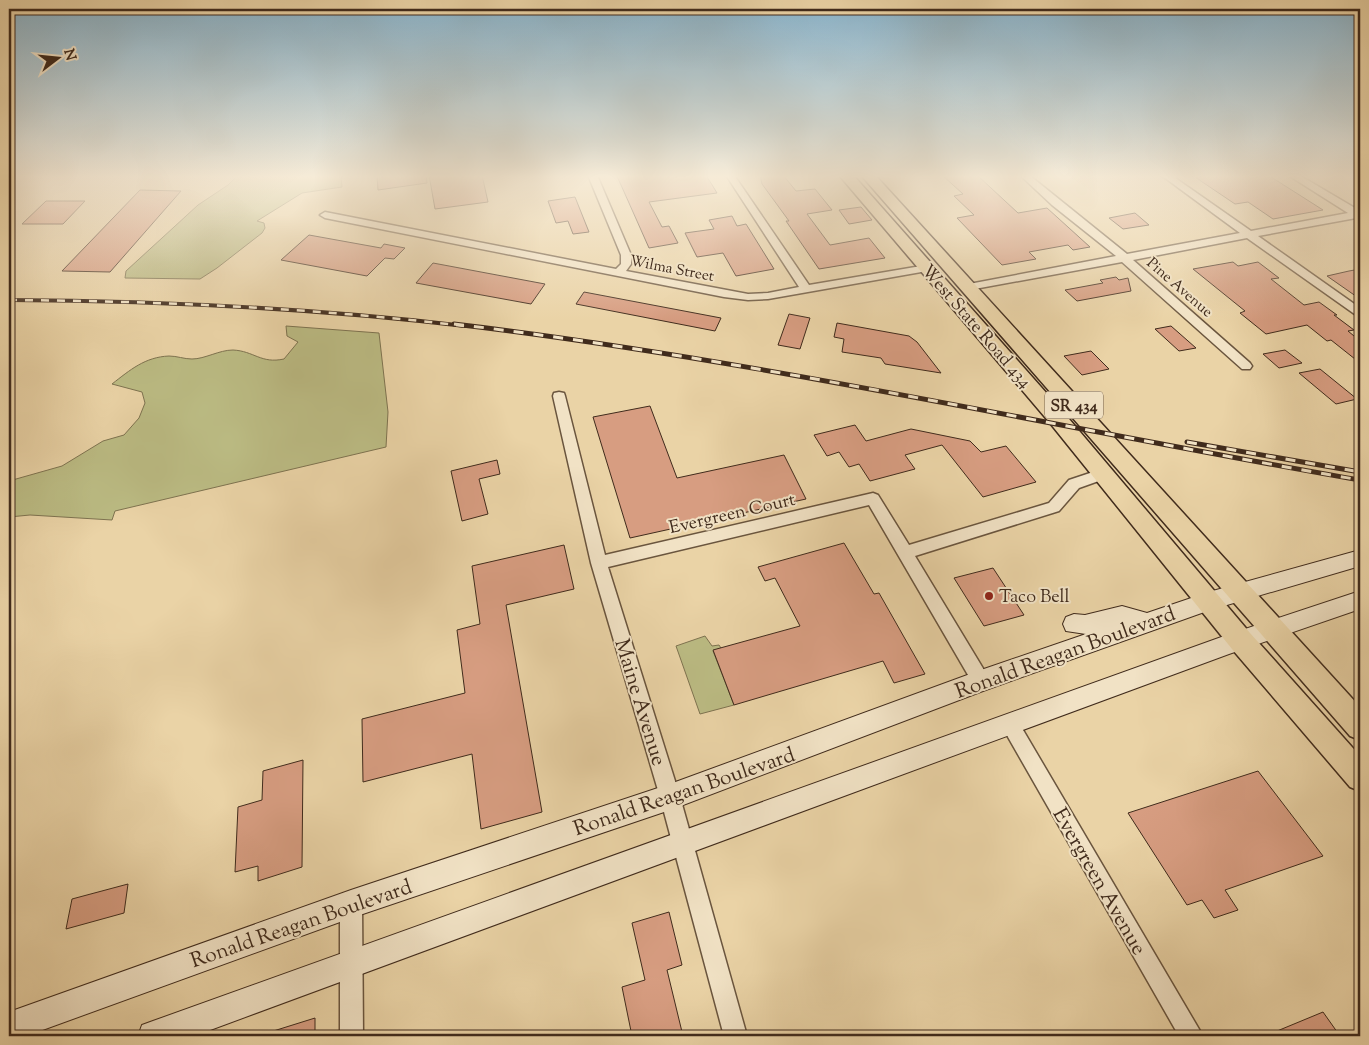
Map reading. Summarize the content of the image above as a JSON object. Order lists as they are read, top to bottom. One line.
{"streets":{"main road":["West State Road 434","SR 434","Ronald Reagan Boulevard"],"street":["Wilma Street","Pine Avenue","Evergreen Court","Maine Avenue","Evergreen Avenue"]},"crossings":[["Wilma Street","West State Road 434"],["West State Road 434","SR 434"],["West State Road 434","Ronald Reagan Boulevard"],["Evergreen Court","Maine Avenue"],["Ronald Reagan Boulevard","Maine Avenue"]],"places":["Taco Bell"],"north":"right"}
